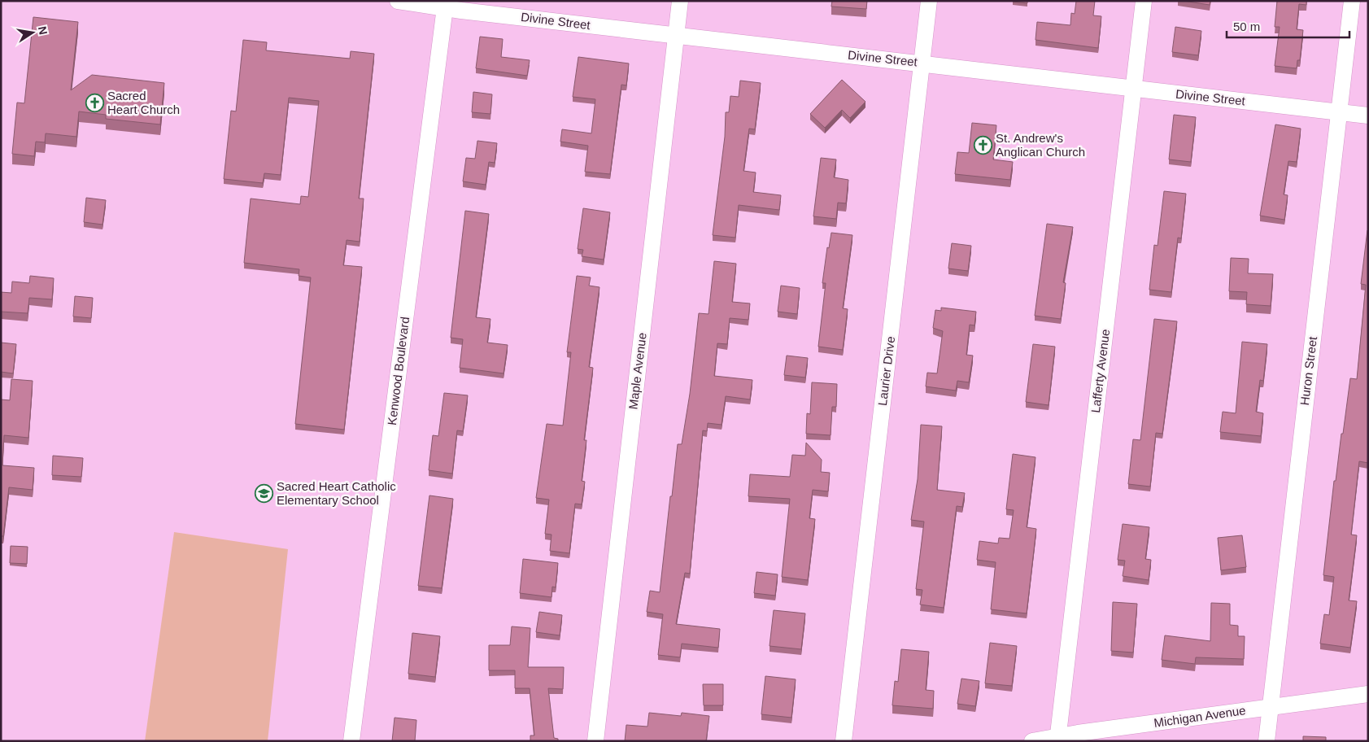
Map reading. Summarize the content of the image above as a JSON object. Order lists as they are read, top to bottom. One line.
{"streets":{"street":["Divine Street","Kenwood Boulevard","Maple Avenue","Laurier Drive","Lafferty Avenue","Huron Street","Michigan Avenue"]},"crossings":[["Divine Street","Kenwood Boulevard"],["Divine Street","Maple Avenue"],["Divine Street","Laurier Drive"],["Divine Street","Lafferty Avenue"],["Divine Street","Huron Street"],["Lafferty Avenue","Michigan Avenue"],["Huron Street","Michigan Avenue"]],"places":{"church":["Sacred Heart Church","St. Andrew's Anglican Church"],"school or university":["Sacred Heart Catholic Elementary School"]},"scale_bar":"50 m","north":"right"}
